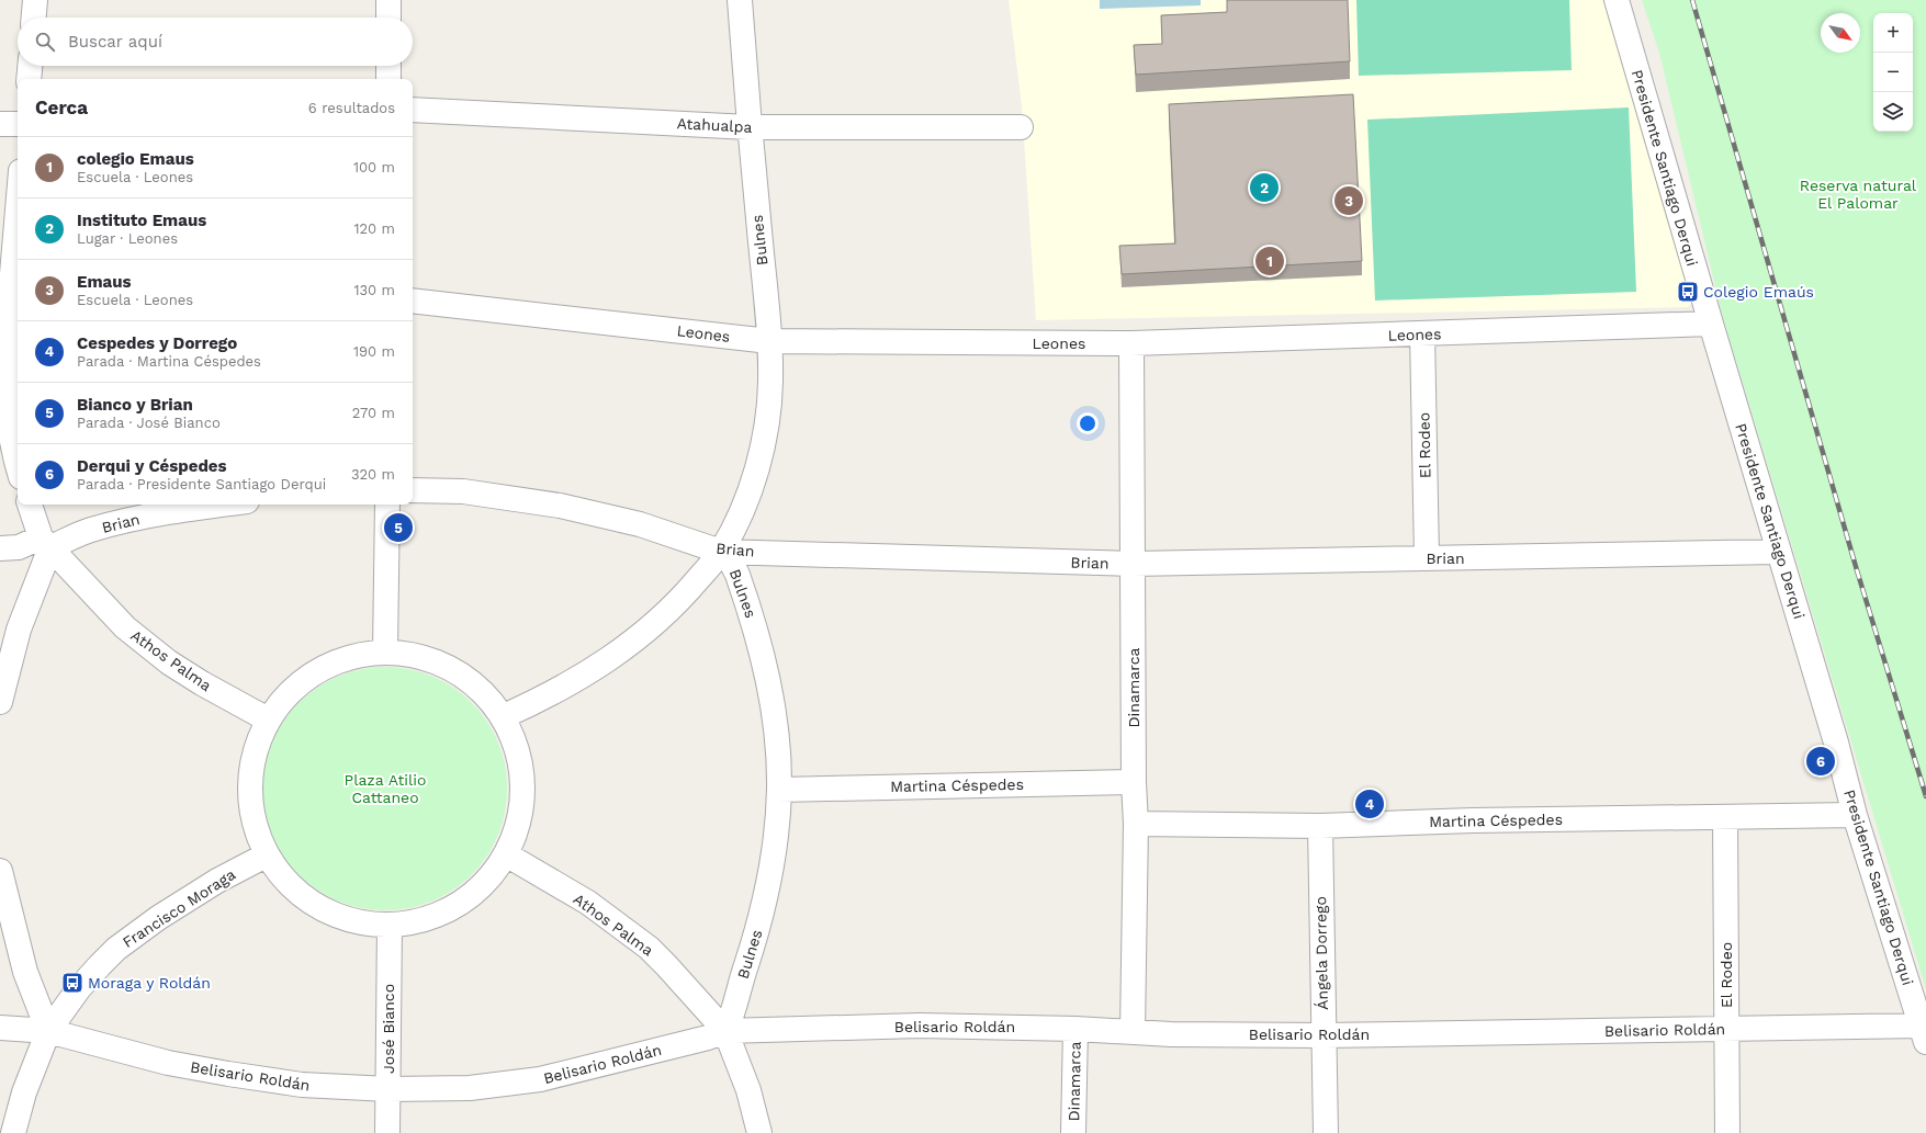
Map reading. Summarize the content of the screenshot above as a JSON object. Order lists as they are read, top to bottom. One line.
{"streets":{"street":["Atahualpa","Presidente Santiago Derqui","Bulnes","Leones","El Rodeo","Brian","Athos Palma","Dinamarca","Martina Céspedes","Francisco Moraga","Ángela Dorrego","Belisario Roldán","José Bianco"]},"crossings":[["Atahualpa","Bulnes"],["Presidente Santiago Derqui","Leones"],["Presidente Santiago Derqui","Brian"],["Presidente Santiago Derqui","Martina Céspedes"],["Presidente Santiago Derqui","Belisario Roldán"],["Bulnes","Leones"],["Bulnes","Brian"],["Bulnes","Athos Palma"],["Bulnes","Martina Céspedes"],["Bulnes","Belisario Roldán"],["Leones","El Rodeo"],["Leones","Dinamarca"],["El Rodeo","Brian"],["El Rodeo","Martina Céspedes"],["El Rodeo","Belisario Roldán"],["Brian","Athos Palma"],["Brian","Dinamarca"],["Athos Palma","Belisario Roldán"],["Dinamarca","Martina Céspedes"],["Dinamarca","Belisario Roldán"],["Martina Céspedes","Ángela Dorrego"],["Francisco Moraga","Belisario Roldán"],["Ángela Dorrego","Belisario Roldán"],["Belisario Roldán","José Bianco"]],"parks":["Reserva natural El Palomar","Plaza Atilio Cattaneo"],"places":{"bus stop":["Colegio Emaús","Moraga y Roldán"]},"north":"bottom right","page":{"map_buttons":["+","−"],"search":"Buscar aquí","heading":["Cerca","6 resultados"],"list":[{"mark":"1","name":"colegio Emaus","note":"Escuela · Leones","value":"100 m"},{"mark":"2","name":"Instituto Emaus","note":"Lugar · Leones","value":"120 m"},{"mark":"3","name":"Emaus","note":"Escuela · Leones","value":"130 m"},{"mark":"4","name":"Cespedes y Dorrego","note":"Parada · Martina Céspedes","value":"190 m"},{"mark":"5","name":"Bianco y Brian","note":"Parada · José Bianco","value":"270 m"},{"mark":"6","name":"Derqui y Céspedes","note":"Parada · Presidente Santiago Derqui","value":"320 m"}],"pins":["2","3","1","5","6","4"]}}
